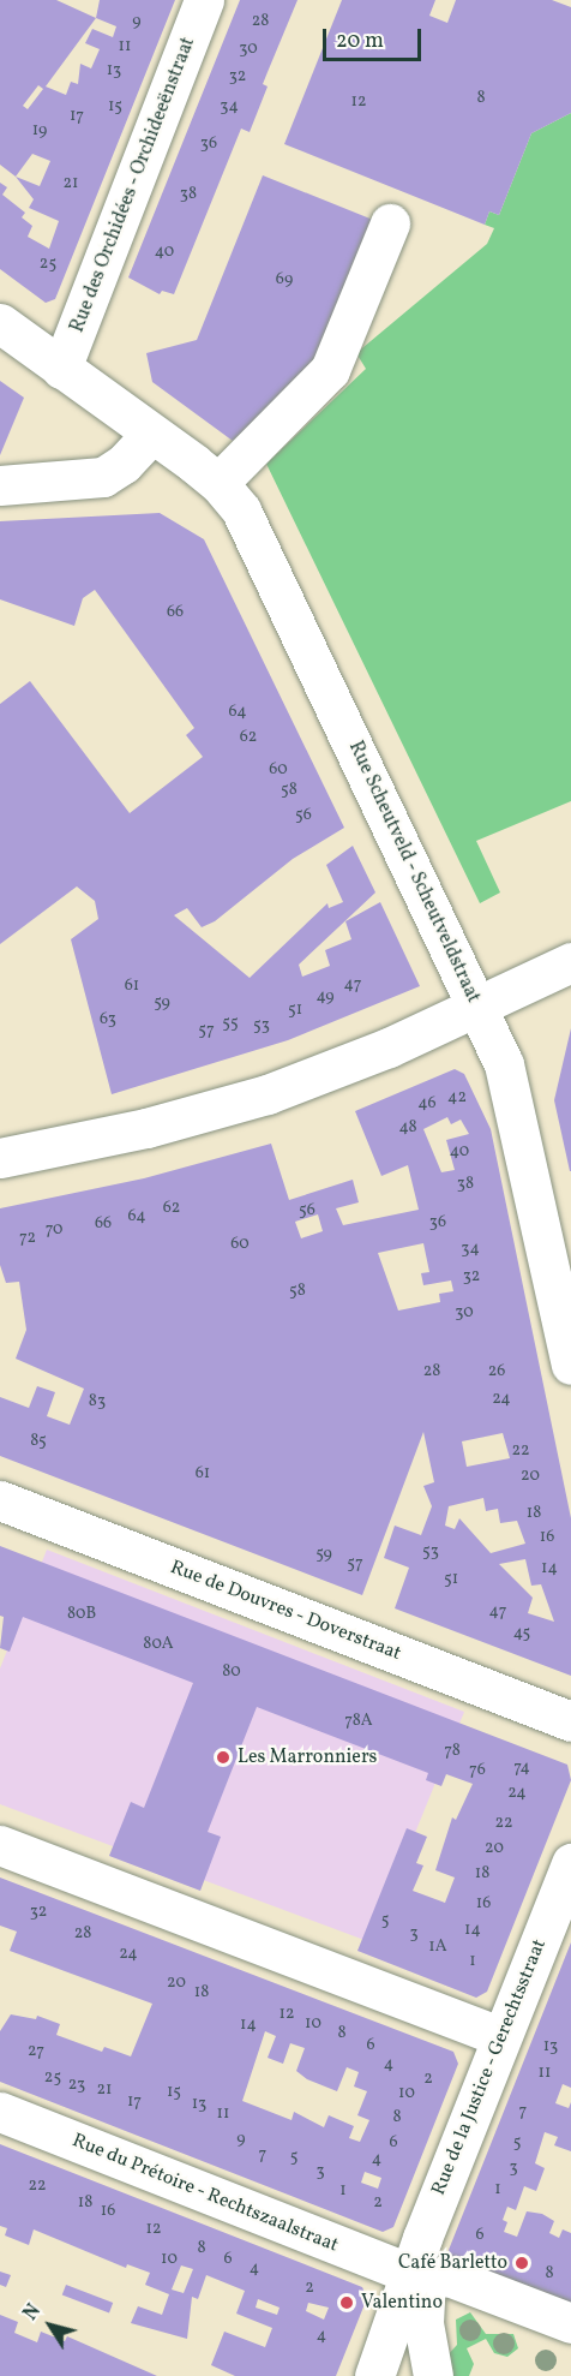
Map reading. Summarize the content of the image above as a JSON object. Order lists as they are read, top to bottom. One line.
{"streets":{"street":["Rue des Orchidées - Orchideeënstraat","Rue Scheutveld - Scheutveldstraat","Rue de Douvres - Doverstraat","Rue de la Justice - Gerechtsstraat","Rue du Prétoire - Rechtszaalstraat"]},"crossings":[["Rue des Orchidées - Orchideeënstraat","Rue Scheutveld - Scheutveldstraat"],["Rue de la Justice - Gerechtsstraat","Rue du Prétoire - Rechtszaalstraat"]],"places":["Les Marronniers","Café Barletto","Valentino"],"house_numbers":["9","28","11","30","13","32","8","12","15","34","17","19","36","21","38","40","25","69","66","64","62","60","58","56","47","61","49","59","51","63","55","53","57","42","46","48","40","38","62","56","64","36","66","70","72","60","34","32","58","30","28","26","24","83","85","22","61","20","18","16","53","59","57","14","51","47","80B","45","80A","80","78A","78","74","76","24","22","20","18","16","32","5","14","28","3","1A","24","1","20","18","12","10","14","8","6","13","27","4","11","25","2","23","21","15","10","17","13","7","11","8","9","6","5","7","5","4","3","3","22","1","1","18","2","16","12","6","8","10","6","4","8","2","4"],"scale_bar":"20 m","north":"top left"}
